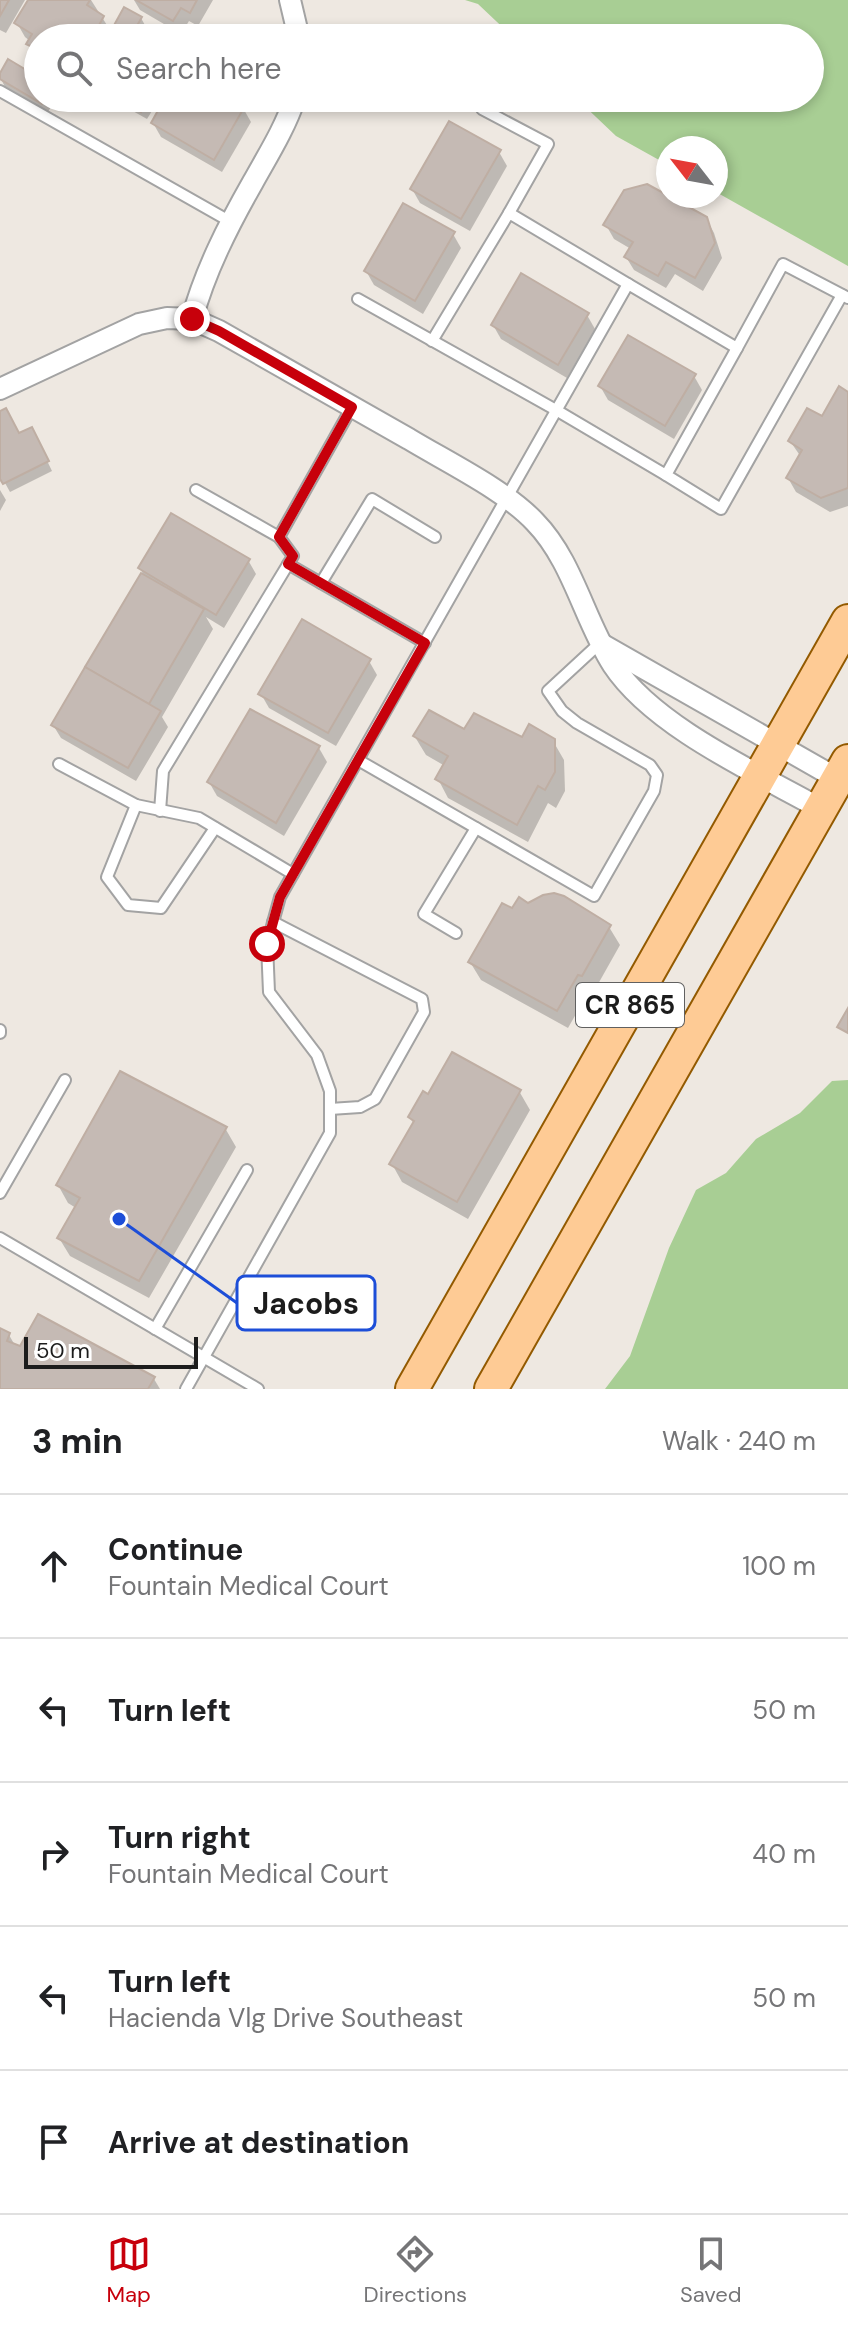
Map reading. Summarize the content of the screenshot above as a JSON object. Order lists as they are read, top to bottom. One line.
{"streets":{"main road":["CR 865"]},"places":["Jacobs"],"scale_bar":"50 m","north":"top left","page":{"search":"Search here","scale":"50 m","heading":["3 min","Walk · 240 m"],"list":[["Continue","Fountain Medical Court","100 m"],["Turn left","50 m"],["Turn right","Fountain Medical Court","40 m"],["Turn left","Hacienda Vlg Drive Southeast","50 m"],"Arrive at destination"],"nav":["Map","Directions","Saved"]}}
